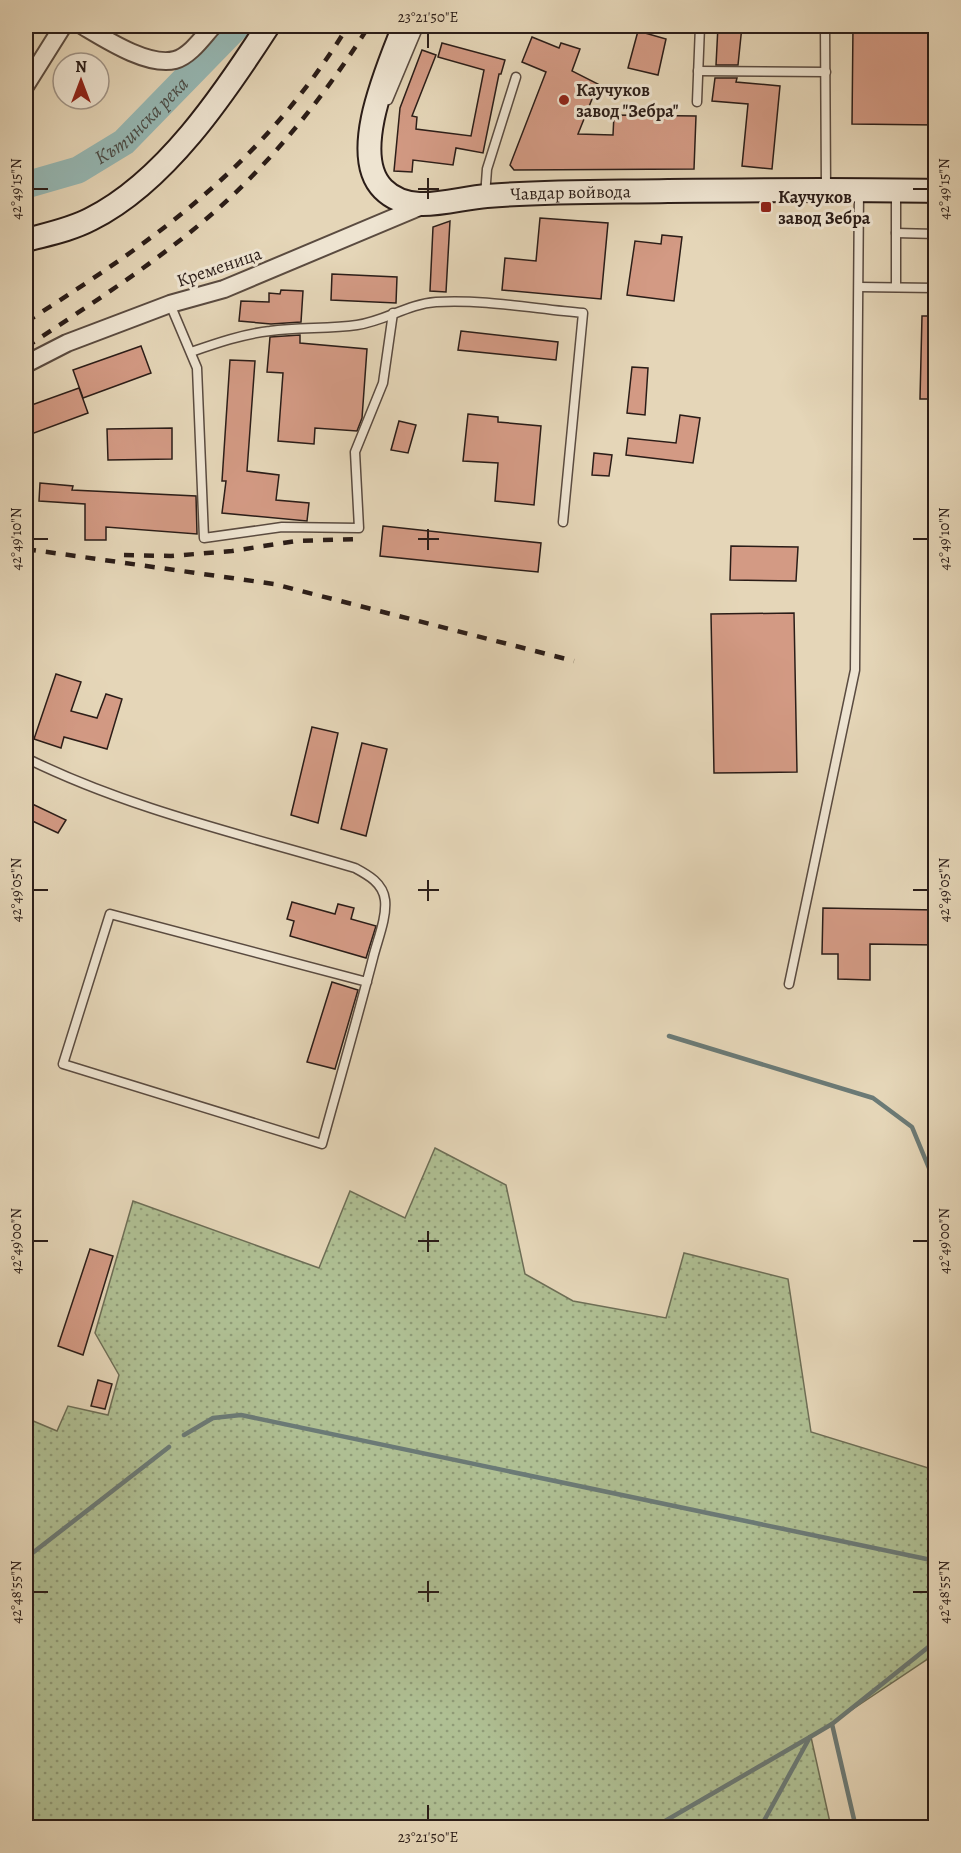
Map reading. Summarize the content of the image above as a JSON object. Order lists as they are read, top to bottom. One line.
{"streets":{"street":["Чавдар войвода","Кременица"]},"crossings":[["Чавдар войвода","Кременица"]],"water":["Кътинска река"],"places":{"other":["Каучуков завод \"Зебра\""],"transit":["Каучуков завод Зебра"]},"north":"top","coordinates":["23°21'50\"E","42°49'15\"N","42°49'10\"N","42°49'05\"N","42°49'00\"N","42°48'55\"N"]}
